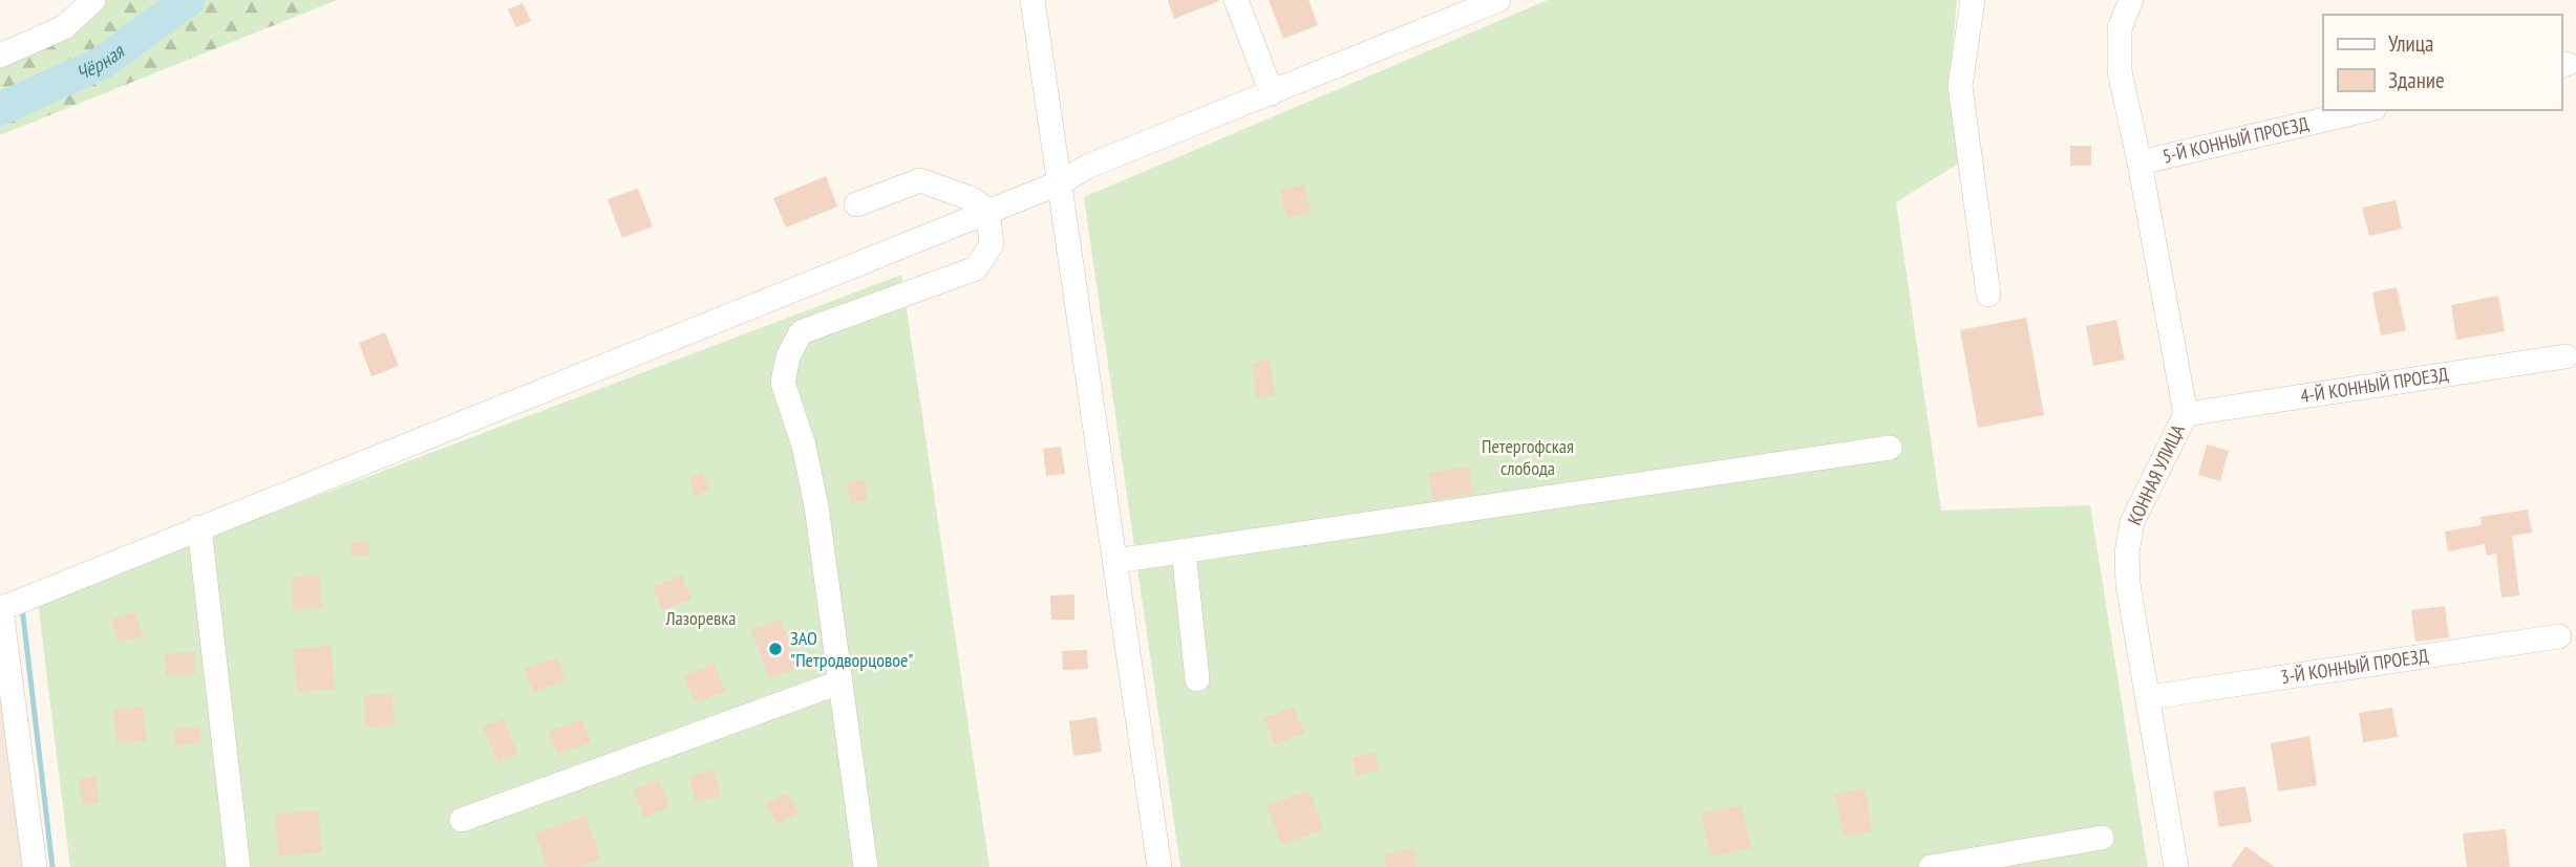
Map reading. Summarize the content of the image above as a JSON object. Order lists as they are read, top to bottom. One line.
{"streets":{"street":["5-Й КОННЫЙ ПРОЕЗД","4-Й КОННЫЙ ПРОЕЗД","КОННАЯ УЛИЦА","3-Й КОННЫЙ ПРОЕЗД"]},"crossings":[["5-Й КОННЫЙ ПРОЕЗД","КОННАЯ УЛИЦА"],["4-Й КОННЫЙ ПРОЕЗД","КОННАЯ УЛИЦА"],["КОННАЯ УЛИЦА","3-Й КОННЫЙ ПРОЕЗД"]],"water":["Чёрная"],"parks":["Петергофская слобода","Лазоревка"],"places":["ЗАО \"Петродворцовое\""],"legend":["Улица","Здание"]}
